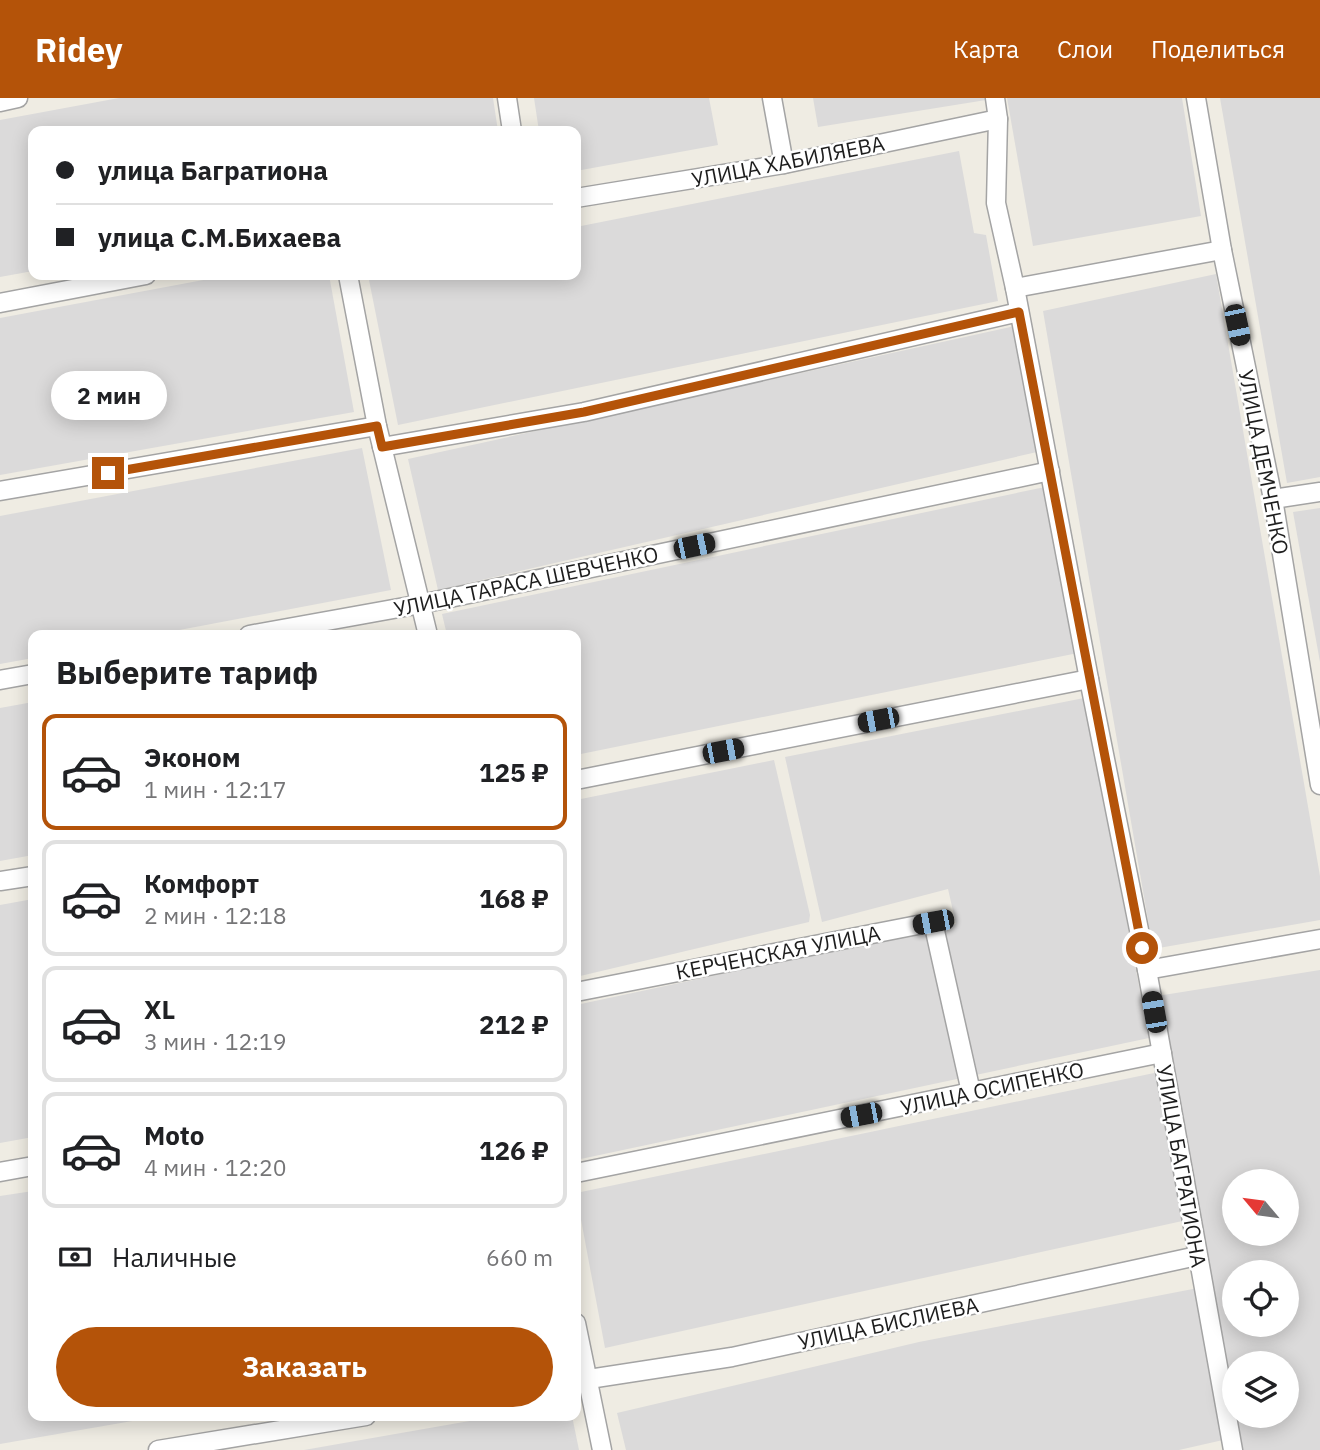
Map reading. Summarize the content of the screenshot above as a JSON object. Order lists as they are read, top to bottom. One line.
{"streets":{"street":["УЛИЦА ХАБИЛЯЕВА","УЛИЦА ДЕМЧЕНКО","УЛИЦА ТАРАСА ШЕВЧЕНКО","КЕРЧЕНСКАЯ УЛИЦА","УЛИЦА ОСИПЕНКО","УЛИЦА БАГРАТИОНА","УЛИЦА БИСЛИЕВА"]},"crossings":[["УЛИЦА ХАБИЛЯЕВА","УЛИЦА БАГРАТИОНА"],["УЛИЦА ТАРАСА ШЕВЧЕНКО","УЛИЦА БАГРАТИОНА"],["КЕРЧЕНСКАЯ УЛИЦА","УЛИЦА ОСИПЕНКО"],["УЛИЦА ОСИПЕНКО","УЛИЦА БАГРАТИОНА"],["УЛИЦА БАГРАТИОНА","УЛИЦА БИСЛИЕВА"]],"north":"top left","page":{"header":"Ridey","nav":["Карта","Слои","Поделиться"],"banner":["улица Багратиона","улица С.М.Бихаева"],"bubble":"2 мин","heading":"Выберите тариф","list":[{"name":"Эконом","note":"1 мин · 12:17","value":"125 ₽"},{"name":"Комфорт","note":"2 мин · 12:18","value":"168 ₽"},{"name":"XL","note":"3 мин · 12:19","value":"212 ₽"},{"name":"Moto","note":"4 мин · 12:20","value":"126 ₽"}],"pay":["Наличные","660 m"],"buttons":"Заказать"}}
